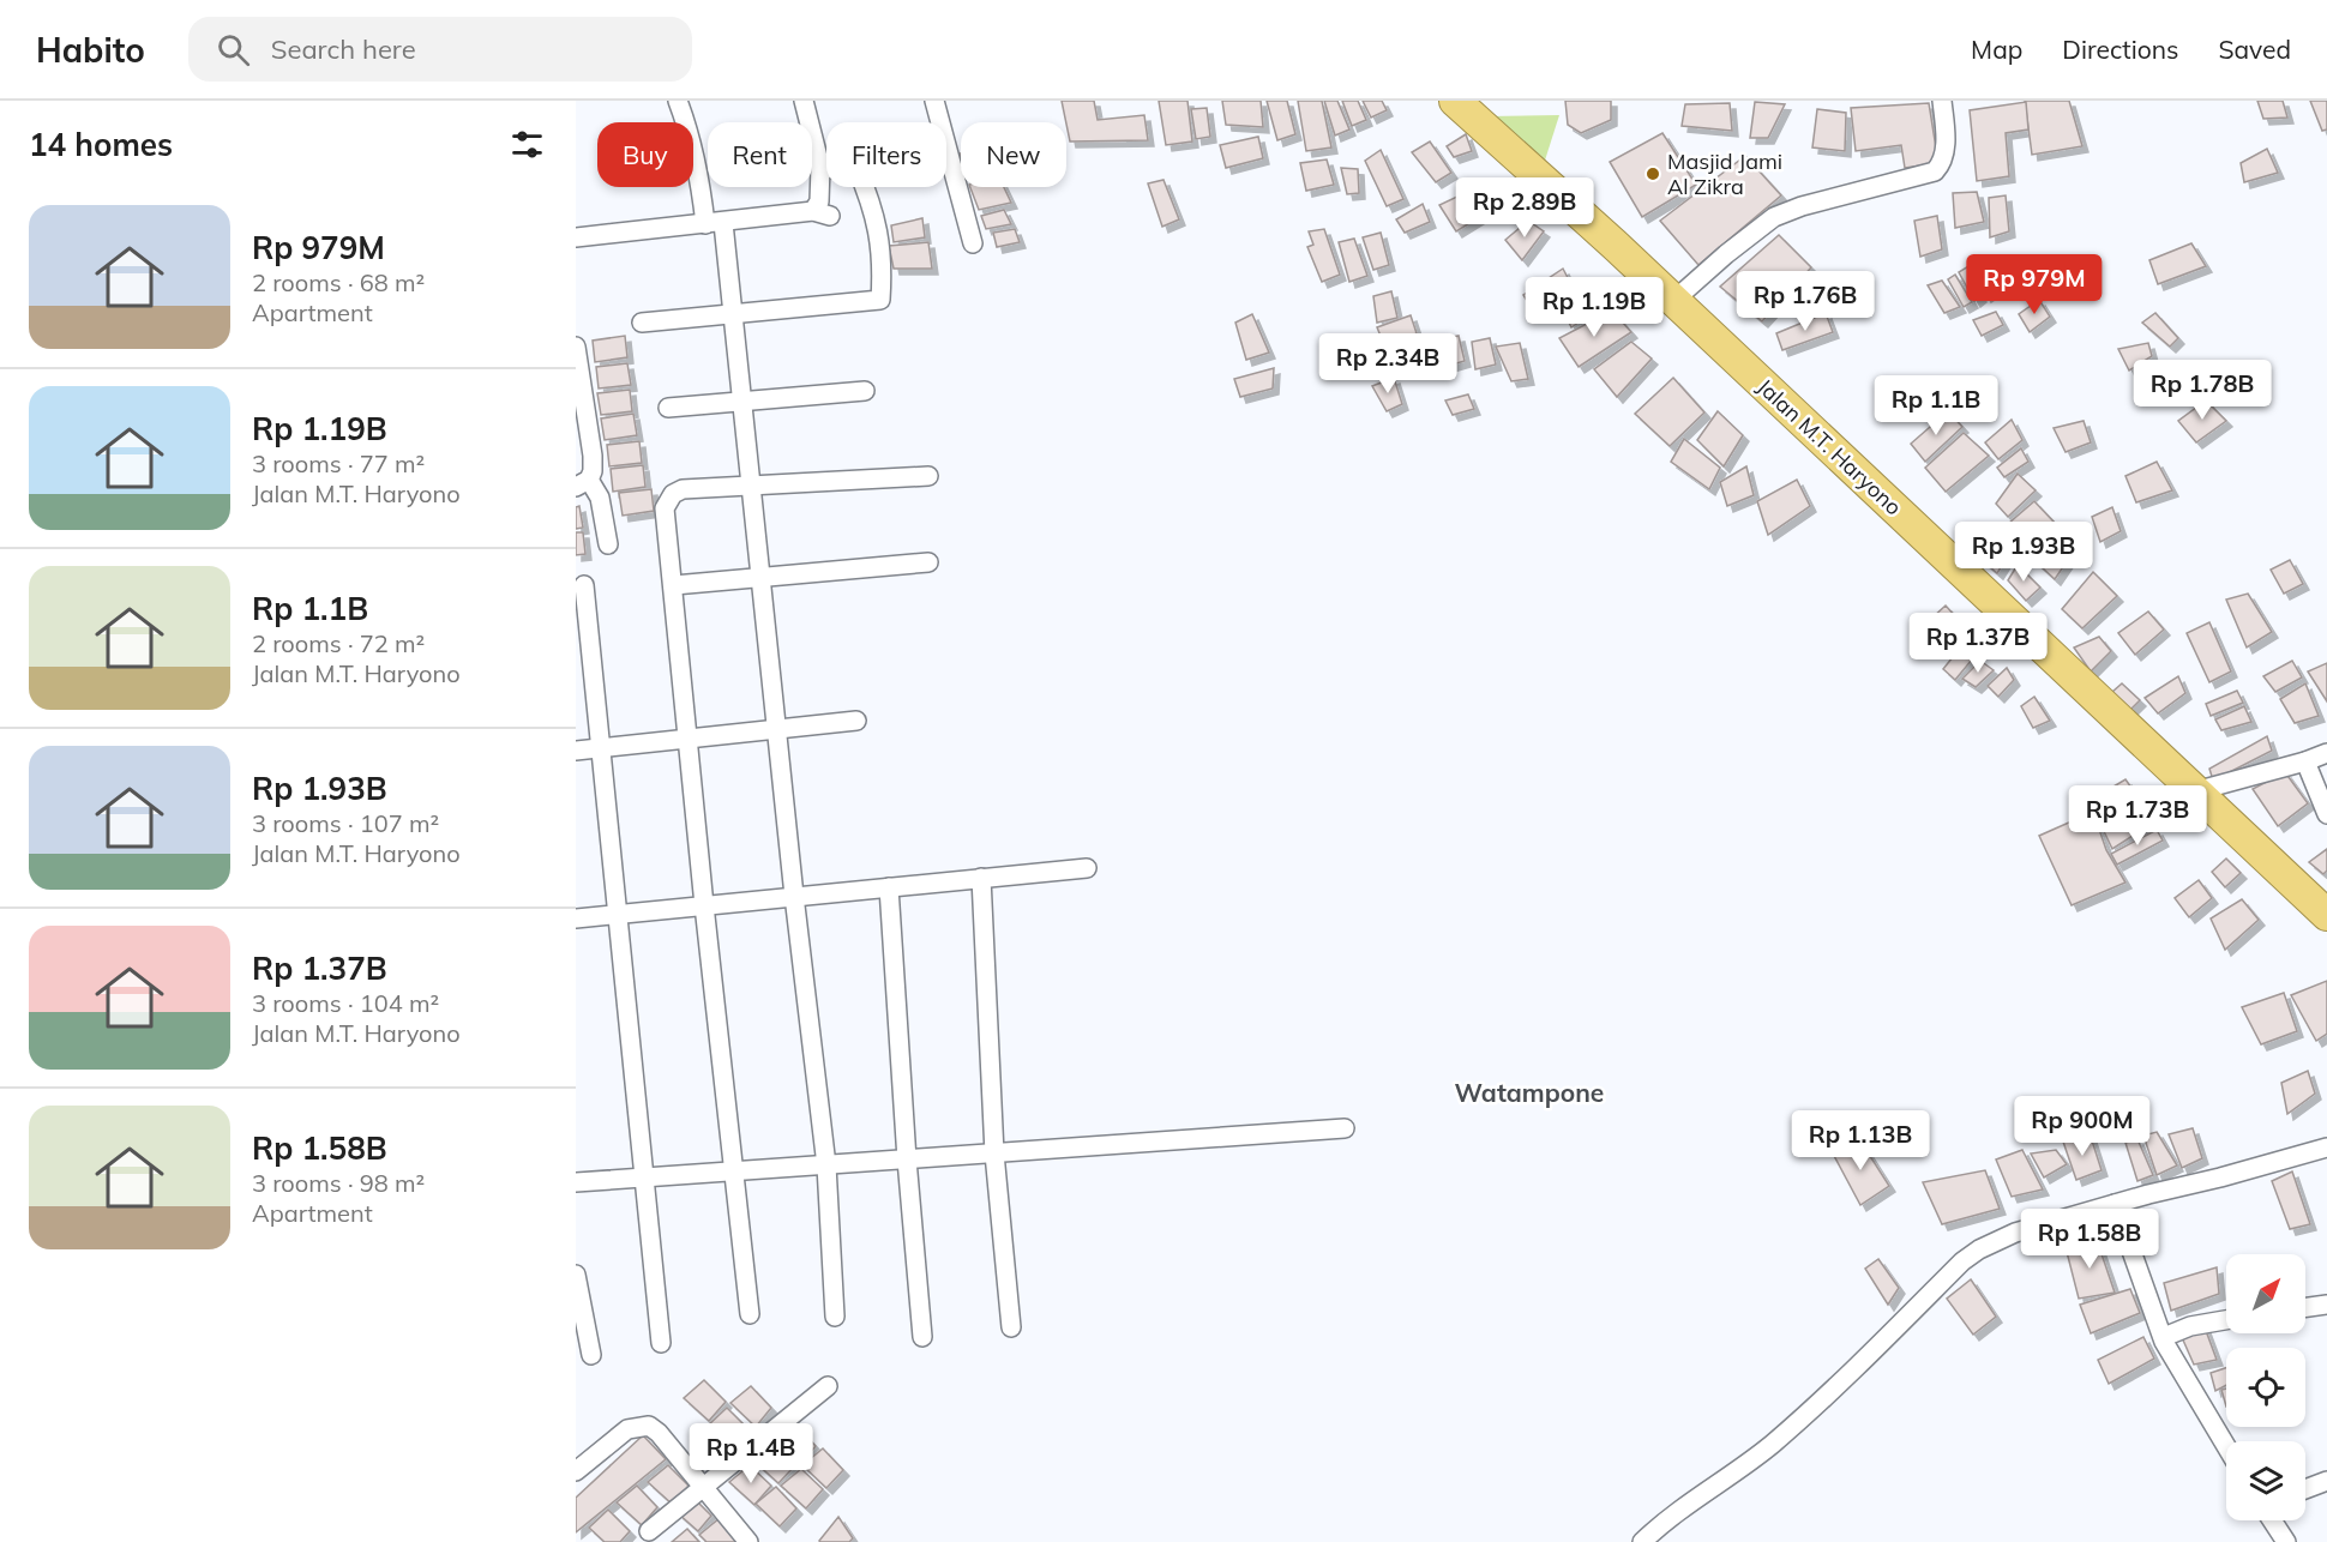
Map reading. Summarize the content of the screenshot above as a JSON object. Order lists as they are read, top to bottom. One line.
{"streets":{"highway":["Jalan M.T. Haryono"]},"districts":["Watampone"],"places":["Masjid Jami Al Zikra"],"north":"top right","page":{"header":"Habito","search":"Search here","nav":["Map","Directions","Saved"],"heading":"14 homes","chip":["Buy","Rent","Filters","New"],"price":["Rp 2.89B","Rp 979M","Rp 1.76B","Rp 1.19B","Rp 2.34B","Rp 1.78B","Rp 1.1B","Rp 1.93B","Rp 1.37B","Rp 1.73B","Rp 900M","Rp 1.13B","Rp 1.58B","Rp 1.4B"],"list":[{"name":"Rp 979M","note":"2 rooms · 68 m² · Apartment"},{"name":"Rp 1.19B","note":"3 rooms · 77 m² · Jalan M.T. Haryono"},{"name":"Rp 1.1B","note":"2 rooms · 72 m² · Jalan M.T. Haryono"},{"name":"Rp 1.93B","note":"3 rooms · 107 m² · Jalan M.T. Haryono"},{"name":"Rp 1.37B","note":"3 rooms · 104 m² · Jalan M.T. Haryono"},{"name":"Rp 1.58B","note":"3 rooms · 98 m² · Apartment"}]}}
